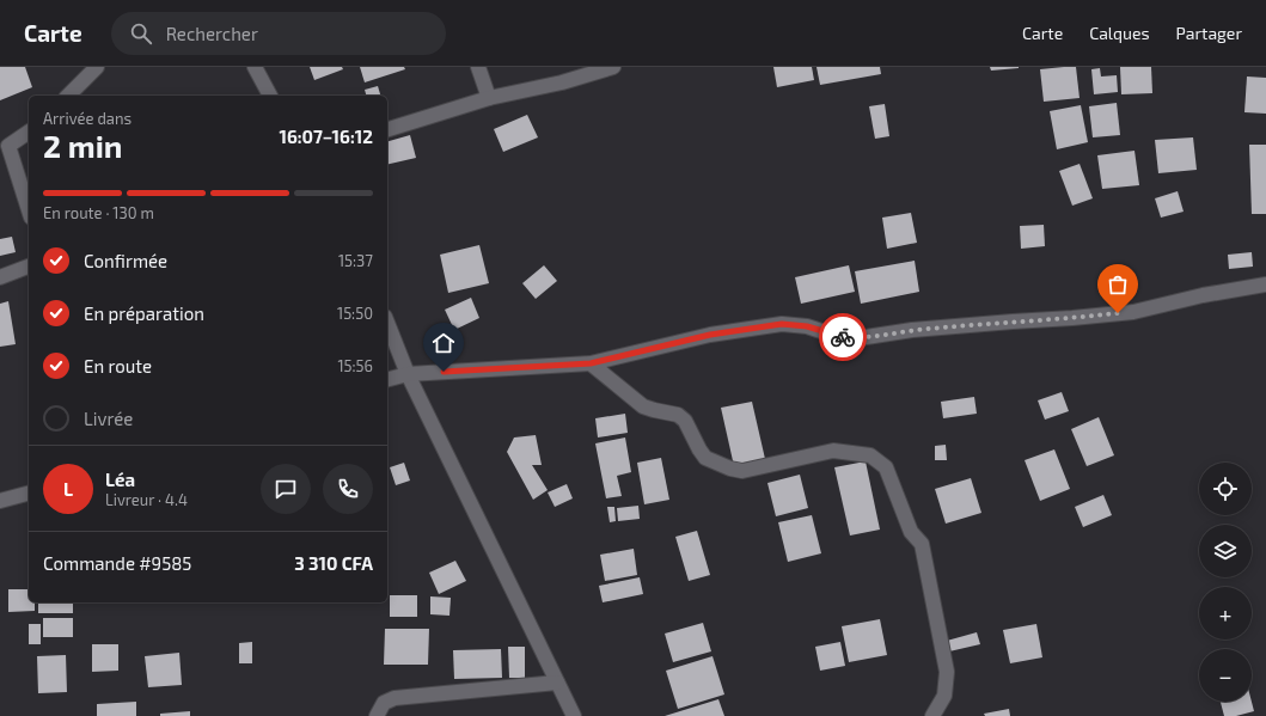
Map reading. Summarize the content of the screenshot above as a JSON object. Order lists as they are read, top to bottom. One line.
{"page":{"header":"Carte","search":"Rechercher","nav":["Carte","Calques","Partager"],"heading":["2 min","Arrivée dans","16:07–16:12"],"panel":["Léa","Livreur · 4.4","Commande #9585","3 310 CFA"],"bar":"En route · 130 m","list":[["Confirmée","15:37"],["En préparation","15:50"],["En route","15:56"],"Livrée"],"map_buttons":["+","−"],"round":"L"}}
